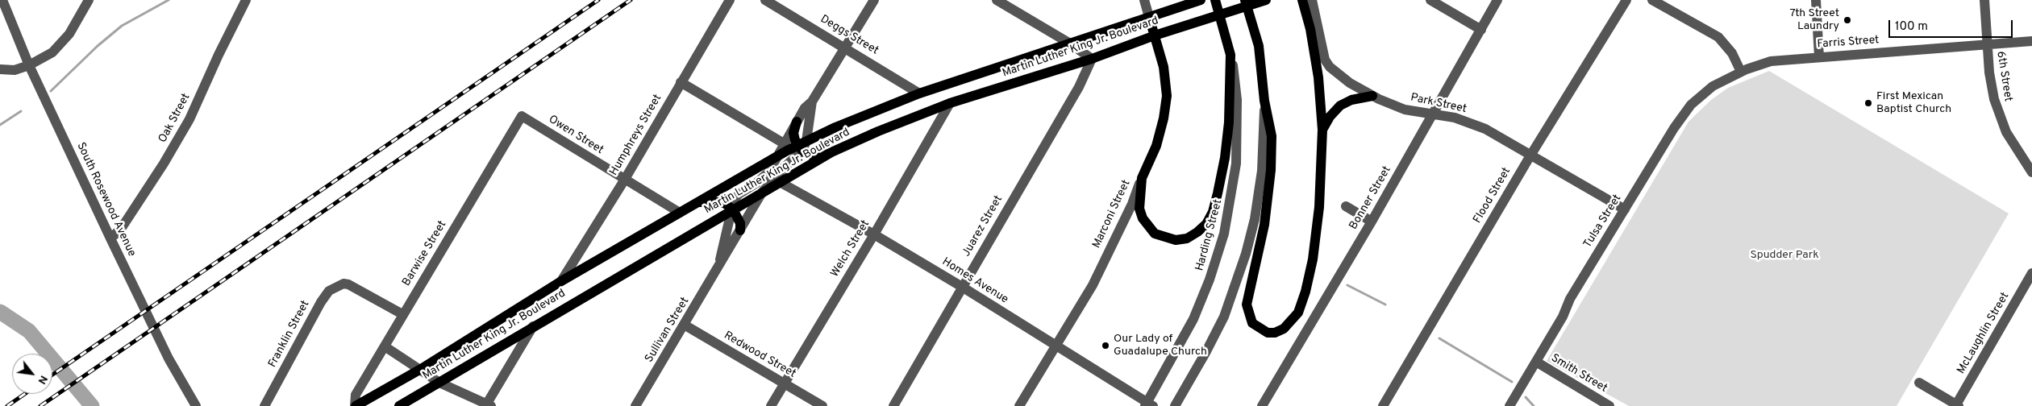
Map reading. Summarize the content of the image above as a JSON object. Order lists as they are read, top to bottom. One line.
{"streets":{"main road":["Martin Luther King Jr. Boulevard","Marconi Street"],"street":["Deggs Street","Farris Street","6th Street","Park Street","Oak Street","Owen Street","Humphreys Street","Flood Street","Bonner Street","South Rosewood Avenue","Tulsa Street","Juarez Street","Harding Street","Welch Street","Barwise Street","Homes Avenue","Sullivan Street","McLaughlin Street","Franklin Street","Redwood Street","Smith Street"]},"crossings":[["Deggs Street","Martin Luther King Jr. Boulevard"],["Deggs Street","Sullivan Street"],["Farris Street","6th Street"],["Farris Street","Tulsa Street"],["Martin Luther King Jr. Boulevard","Owen Street"],["Martin Luther King Jr. Boulevard","Humphreys Street"],["Martin Luther King Jr. Boulevard","Marconi Street"],["Martin Luther King Jr. Boulevard","Juarez Street"],["Martin Luther King Jr. Boulevard","Welch Street"],["Martin Luther King Jr. Boulevard","Barwise Street"],["Martin Luther King Jr. Boulevard","Homes Avenue"],["Martin Luther King Jr. Boulevard","Sullivan Street"],["Park Street","Flood Street"],["Park Street","Bonner Street"],["Park Street","Tulsa Street"],["Oak Street","South Rosewood Avenue"],["Owen Street","Humphreys Street"],["Owen Street","Barwise Street"],["Marconi Street","Homes Avenue"],["Tulsa Street","Smith Street"],["Juarez Street","Homes Avenue"],["Harding Street","Homes Avenue"],["Welch Street","Homes Avenue"],["Welch Street","Redwood Street"],["Barwise Street","Franklin Street"],["Sullivan Street","Redwood Street"]],"parks":["Spudder Park"],"places":["7th Street Laundry","First Mexican Baptist Church","Our Lady of Guadalupe Church"],"scale_bar":"100 m","north":"bottom right"}
